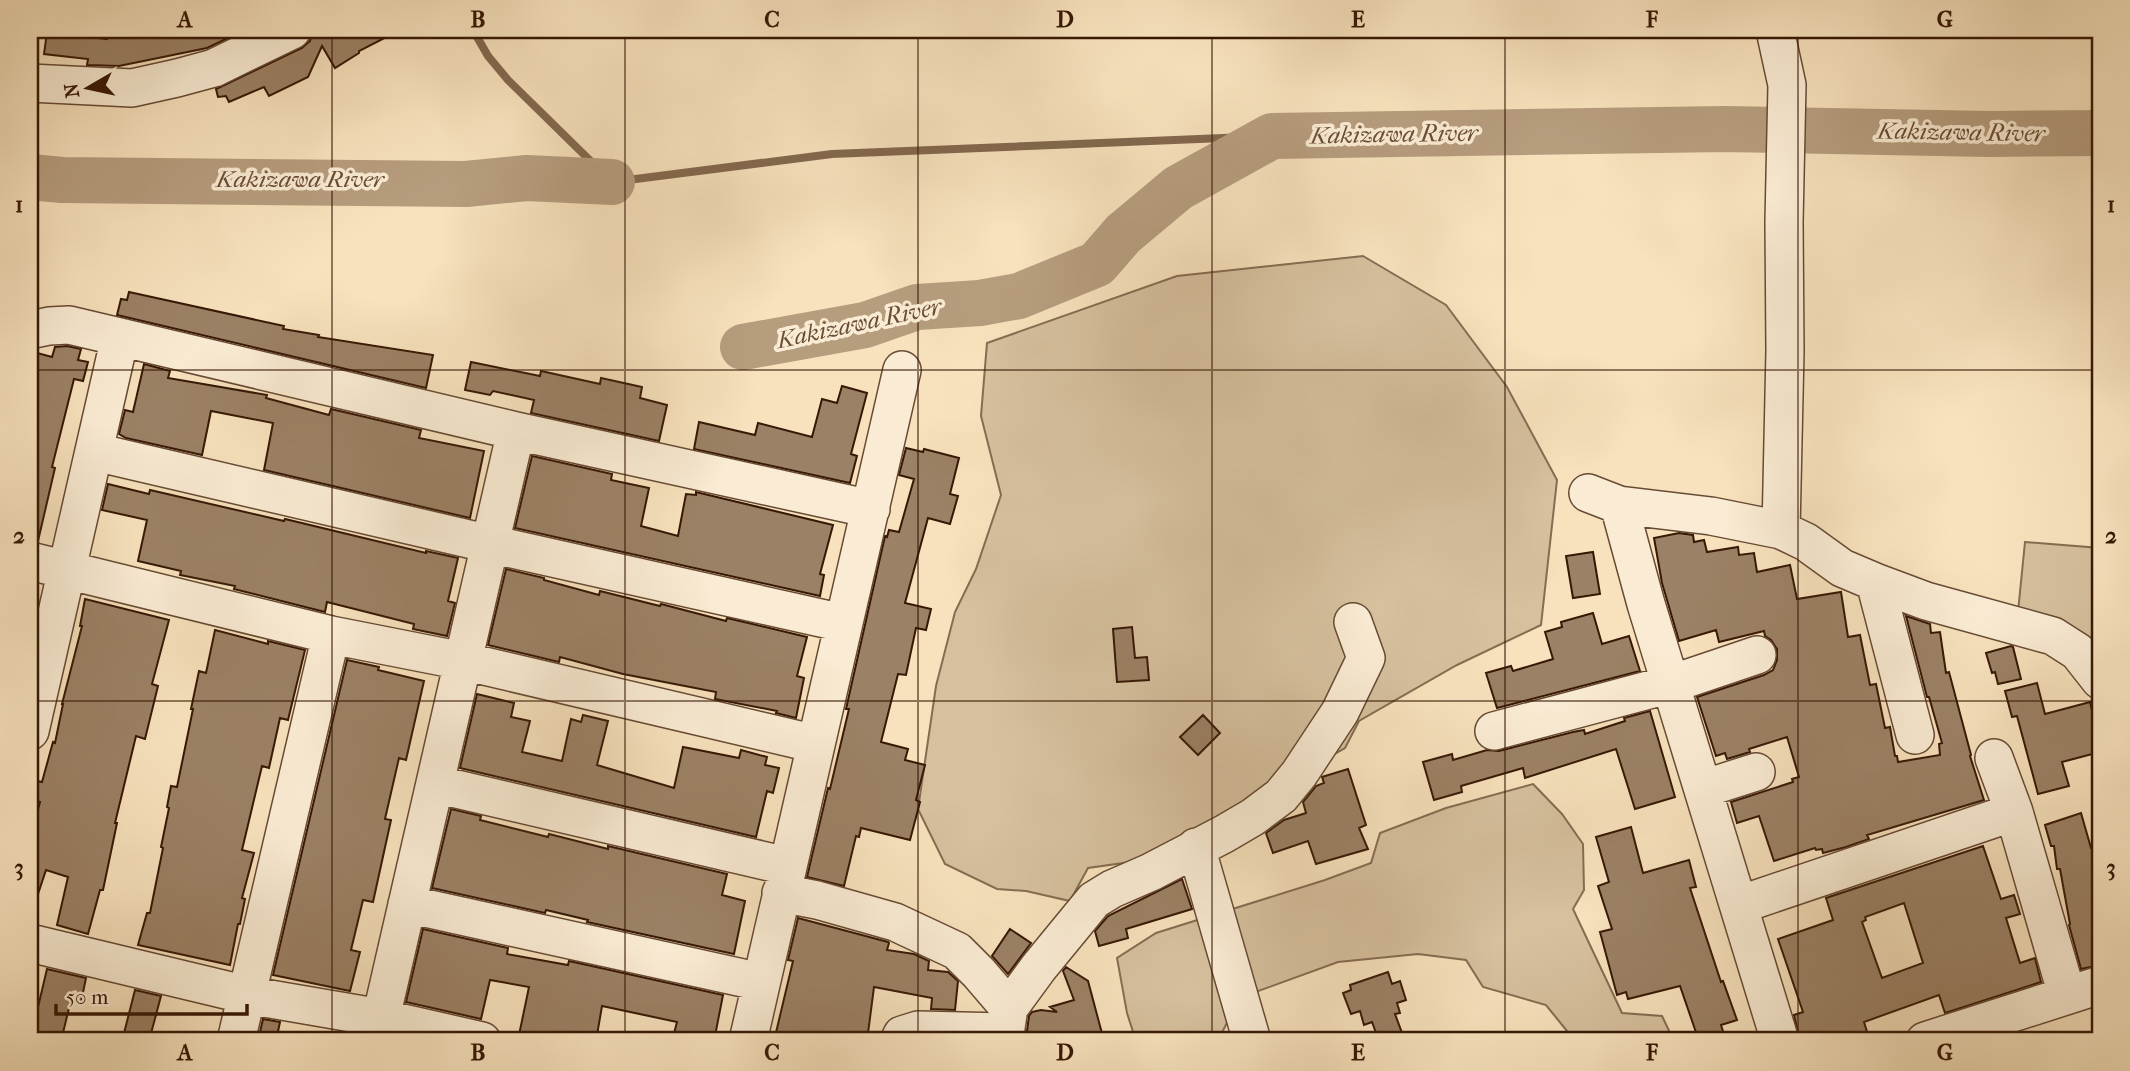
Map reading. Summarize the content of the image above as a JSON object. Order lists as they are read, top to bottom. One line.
{"water":["Kakizawa River"],"scale_bar":"50 m","north":"left","grid":{"columns":["A","B","C","D","E","F","G"],"rows":["1","2","3"]}}
